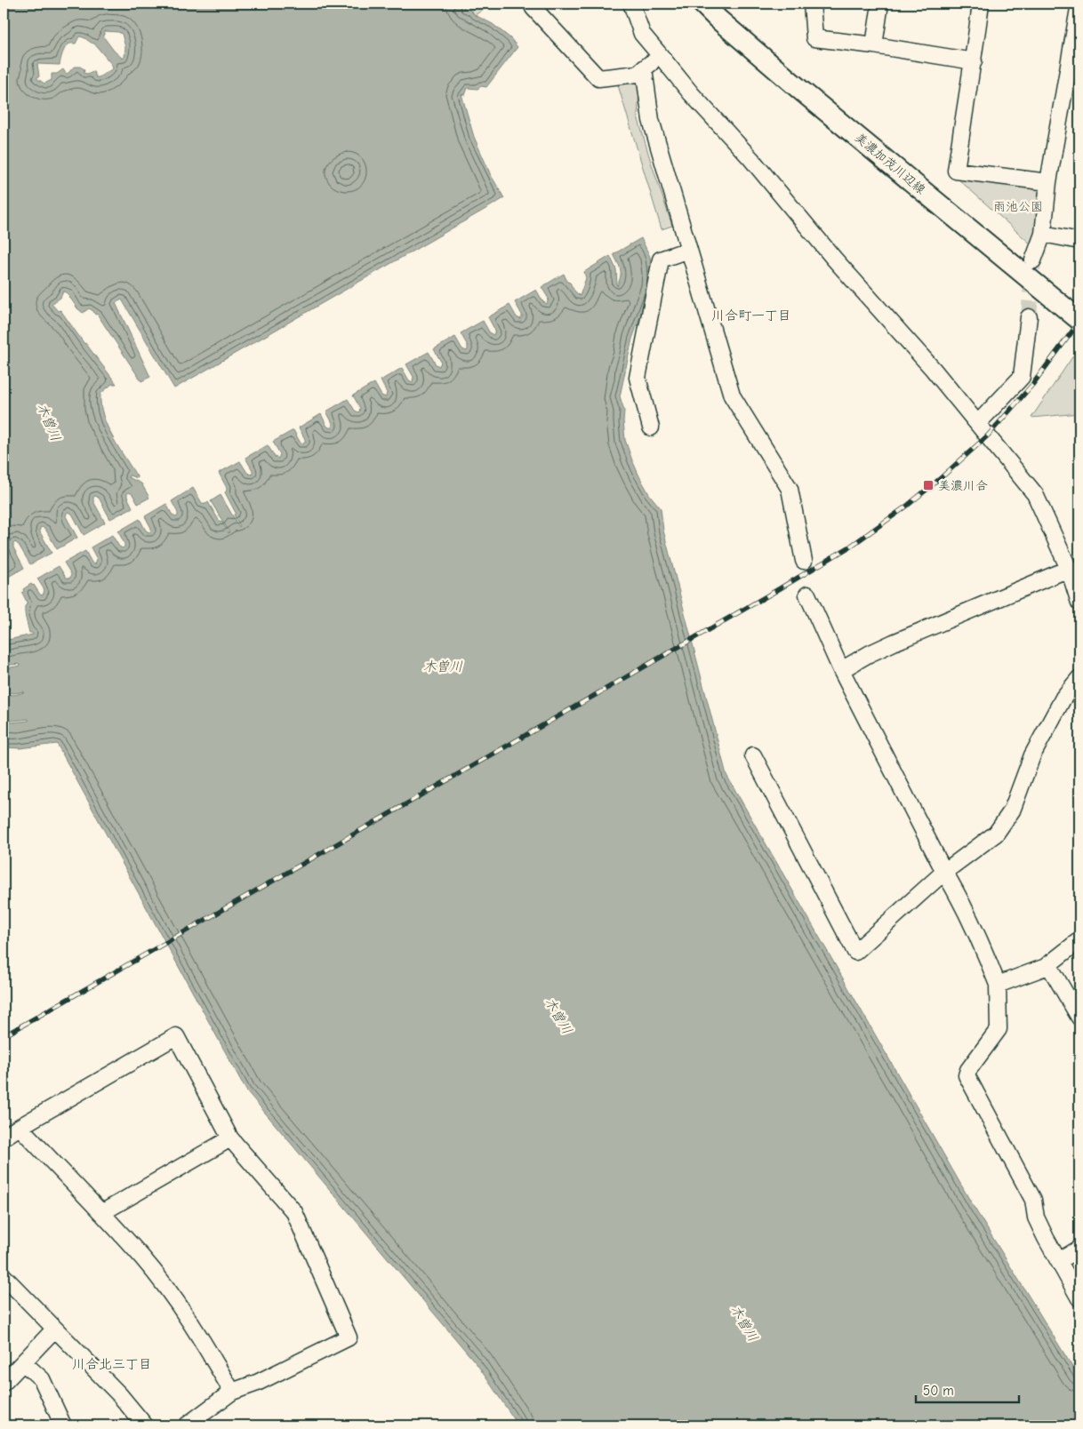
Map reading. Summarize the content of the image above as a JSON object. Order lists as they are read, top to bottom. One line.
{"streets":{"main road":["美濃加茂川辺線"]},"districts":["川合町一丁目","川合北三丁目"],"water":["木曽川"],"parks":["雨池公園"],"places":{"transit":["美濃川合"]},"scale_bar":"50 m"}
